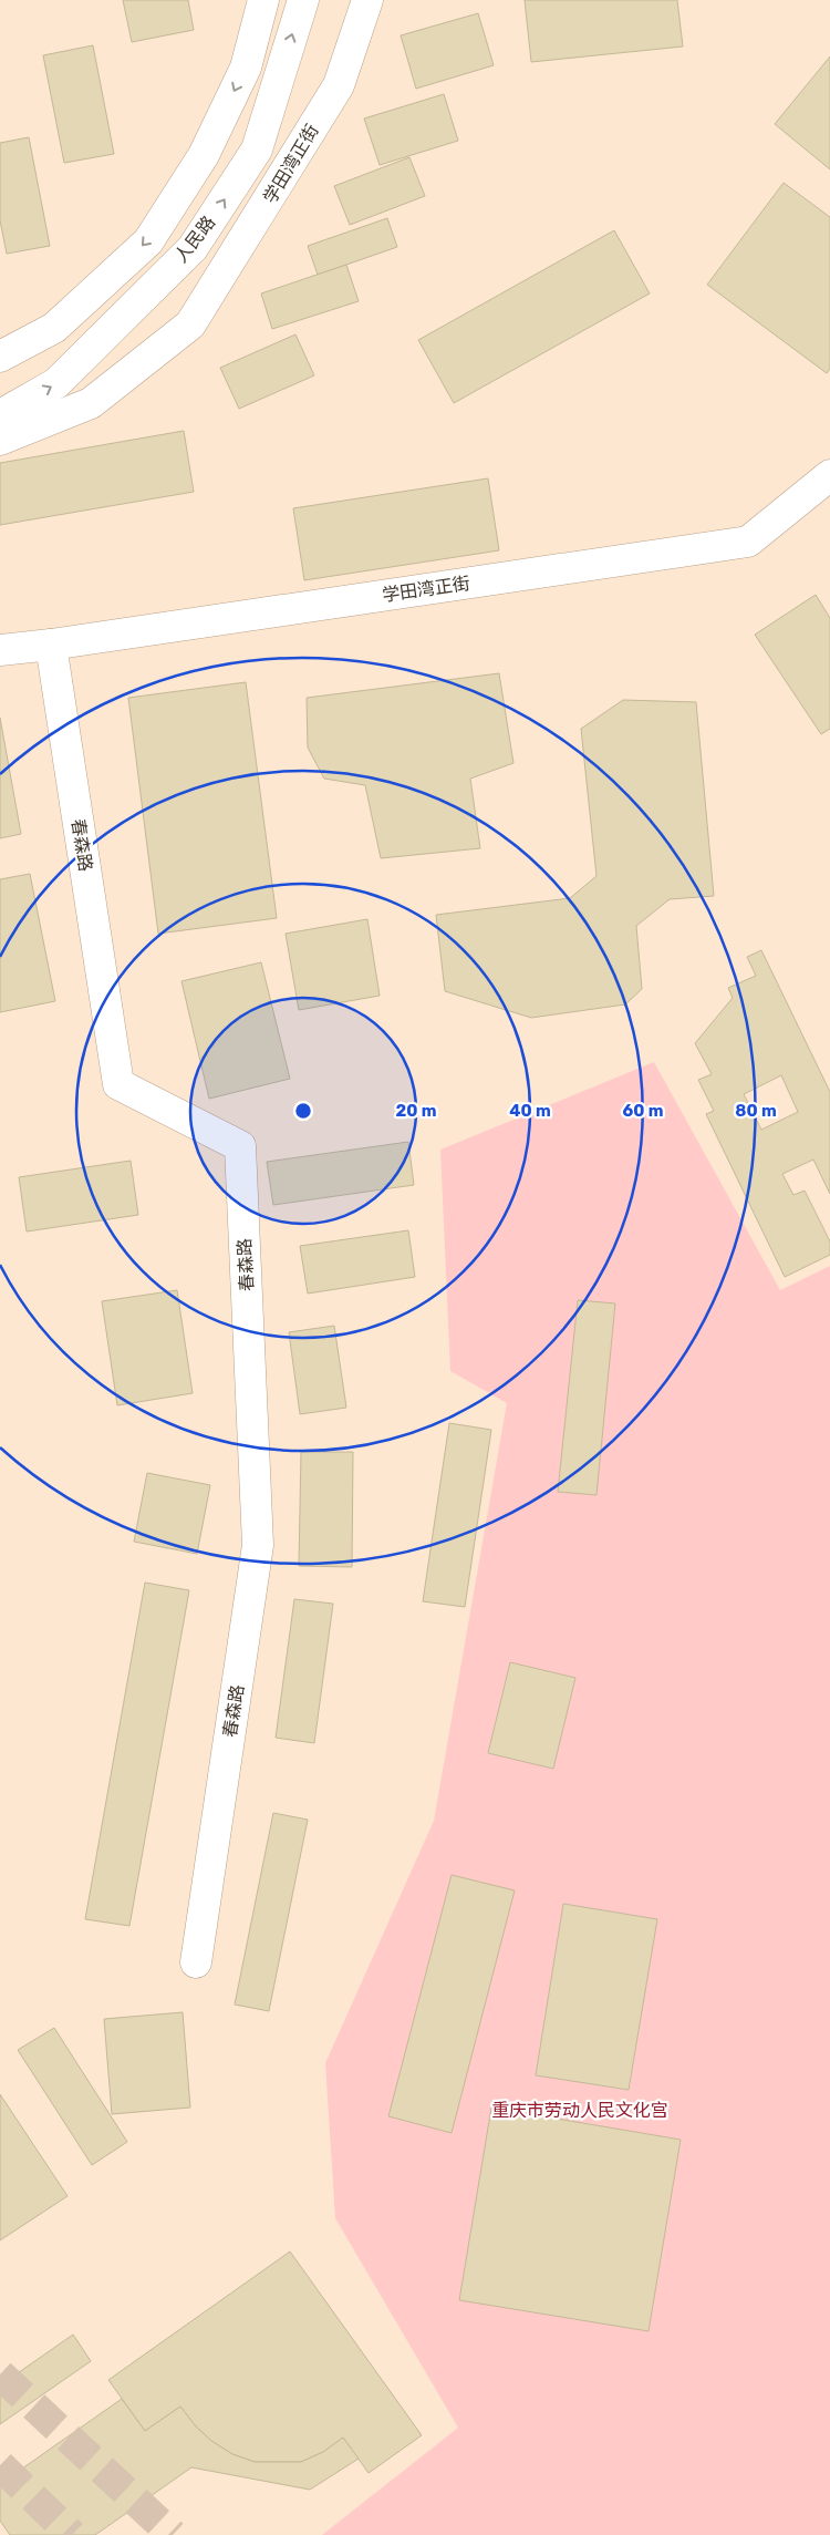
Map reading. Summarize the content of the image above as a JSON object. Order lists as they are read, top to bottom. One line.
{"streets":{"street":["学田湾正街","人民路","春森路"]},"crossings":[["学田湾正街","春森路"]],"parks":["重庆市劳动人民文化宫"],"rings":["20 m","40 m","60 m","80 m"]}
